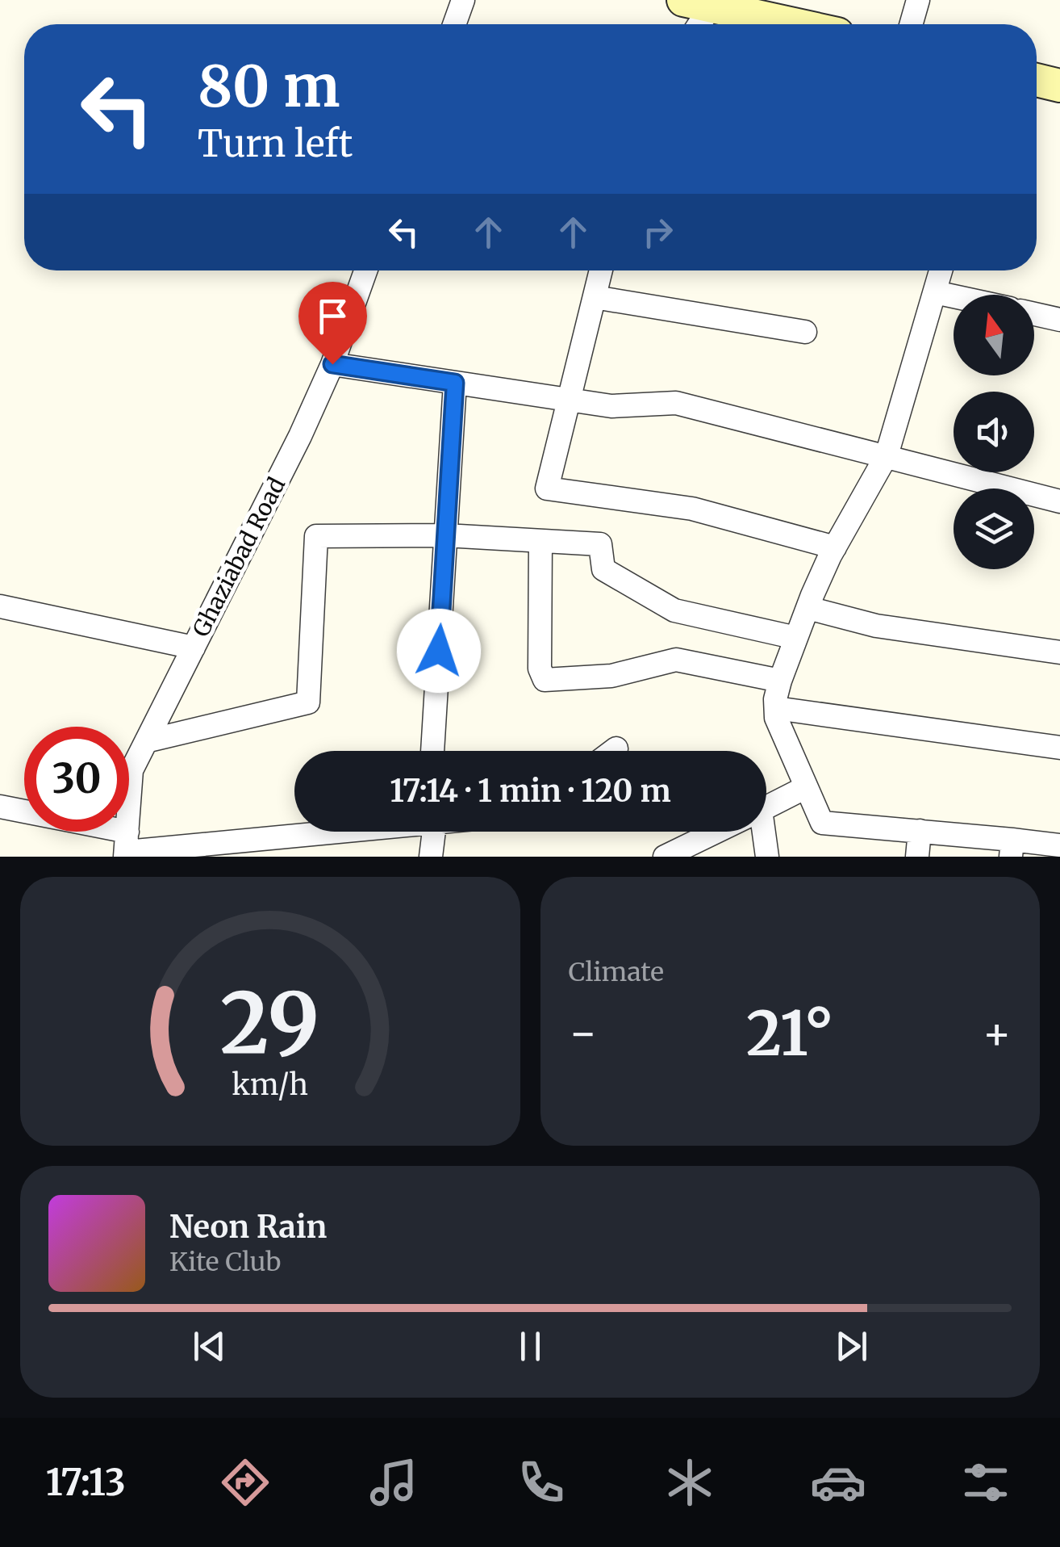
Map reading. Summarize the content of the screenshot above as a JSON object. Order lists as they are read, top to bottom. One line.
{"streets":{"street":["Ghaziabad Road"]},"north":"top","page":{"turn":["80 m","Turn left"],"limit":"30","trip":"17:14 · 1 min · 120 m","tile":"Climate","heat":["−","21°","+"],"song":["Neon Rain","Kite Club"],"tabs":"17:13","gauge":["29","km/h"]}}
